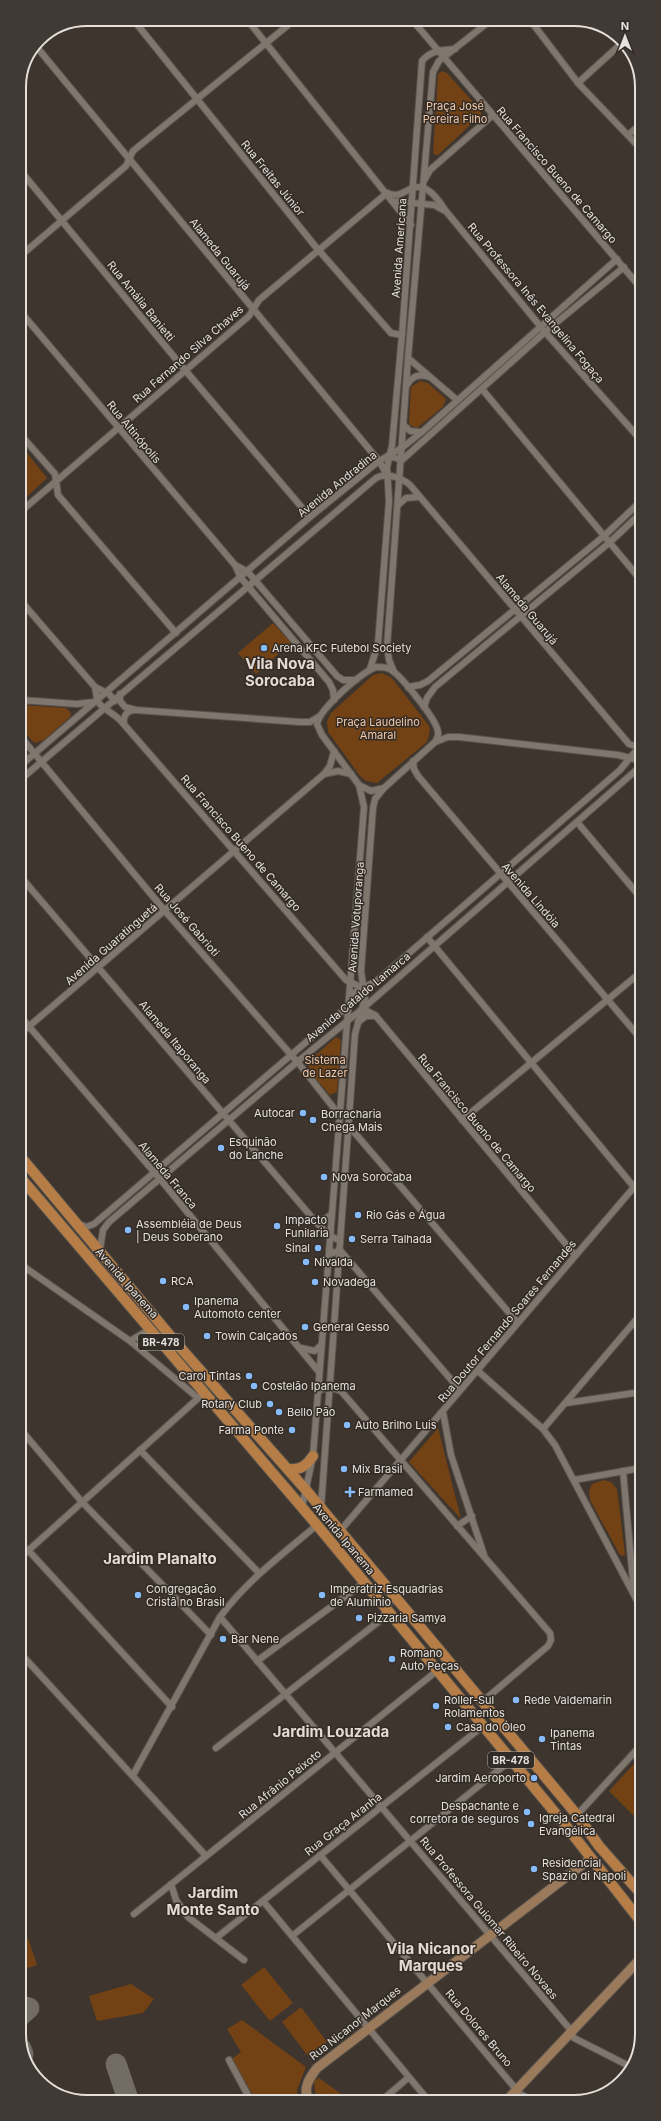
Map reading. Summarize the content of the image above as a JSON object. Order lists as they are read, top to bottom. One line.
{"streets":{"main road":["Avenida Ipanema","BR-478","Rua Nicanor Marques"],"street":["Rua Francisco Bueno de Camargo","Rua Freitas Júnior","Avenida Americana","Alameda Guarujá","Rua Amália Banietti","Rua Professora Inês Evangelina Fogaça","Rua Fernando Silva Chaves","Rua Altinópolis","Avenida Andradina","Avenida Lindóia","Avenida Votuporanga","Rua José Gabrioti","Avenida Guaratinguetá","Avenida Cataldo Lamarca","Alameda Itaporanga","Alameda Franca","Rua Doutor Fernando Soares Fernandes","Rua Afrânio Peixoto","Rua Graça Aranha","Rua Professora Guiomar Ribeiro Novaes","Rua Dolores Bruno"]},"crossings":[["Rua Francisco Bueno de Camargo","Avenida Americana"],["Rua Francisco Bueno de Camargo","Avenida Andradina"],["Rua Francisco Bueno de Camargo","Avenida Votuporanga"],["Rua Francisco Bueno de Camargo","Avenida Guaratinguetá"],["Rua Francisco Bueno de Camargo","Avenida Cataldo Lamarca"],["Rua Francisco Bueno de Camargo","Rua Doutor Fernando Soares Fernandes"],["Rua Freitas Júnior","Avenida Americana"],["Rua Freitas Júnior","Rua Fernando Silva Chaves"],["Avenida Americana","Alameda Guarujá"],["Avenida Americana","Rua Professora Inês Evangelina Fogaça"],["Avenida Americana","Rua Altinópolis"],["Avenida Americana","Avenida Andradina"],["Avenida Americana","Avenida Lindóia"],["Avenida Americana","Avenida Votuporanga"],["Avenida Americana","Avenida Guaratinguetá"],["Alameda Guarujá","Rua Fernando Silva Chaves"],["Alameda Guarujá","Avenida Andradina"],["Rua Amália Banietti","Rua Fernando Silva Chaves"],["Rua Amália Banietti","Avenida Andradina"],["Rua Professora Inês Evangelina Fogaça","Avenida Andradina"],["Rua Fernando Silva Chaves","Rua Altinópolis"],["Rua Altinópolis","Avenida Andradina"],["Rua Altinópolis","Avenida Lindóia"],["Rua Altinópolis","Avenida Votuporanga"],["Rua Altinópolis","Avenida Guaratinguetá"],["Avenida Andradina","Rua José Gabrioti"],["Avenida Lindóia","Avenida Votuporanga"],["Avenida Lindóia","Avenida Guaratinguetá"],["Avenida Lindóia","Avenida Cataldo Lamarca"],["Avenida Votuporanga","Rua José Gabrioti"],["Avenida Votuporanga","Avenida Guaratinguetá"],["Avenida Votuporanga","Avenida Cataldo Lamarca"],["Avenida Votuporanga","Alameda Itaporanga"],["Avenida Votuporanga","Alameda Franca"],["Avenida Votuporanga","Avenida Ipanema"],["Rua José Gabrioti","Avenida Guaratinguetá"],["Rua José Gabrioti","Avenida Cataldo Lamarca"],["Avenida Guaratinguetá","Alameda Itaporanga"],["Avenida Guaratinguetá","Alameda Franca"],["Avenida Cataldo Lamarca","Alameda Itaporanga"],["Avenida Cataldo Lamarca","Alameda Franca"],["Avenida Cataldo Lamarca","Avenida Ipanema"],["Avenida Ipanema","Rua Doutor Fernando Soares Fernandes"],["Avenida Ipanema","Rua Afrânio Peixoto"],["Avenida Ipanema","Rua Graça Aranha"],["Avenida Ipanema","Rua Nicanor Marques"],["Rua Afrânio Peixoto","Rua Professora Guiomar Ribeiro Novaes"],["Rua Graça Aranha","Rua Professora Guiomar Ribeiro Novaes"],["Rua Graça Aranha","Rua Dolores Bruno"],["Rua Professora Guiomar Ribeiro Novaes","Rua Nicanor Marques"],["Rua Nicanor Marques","Rua Dolores Bruno"]],"districts":["Vila Nova Sorocaba","Jardim Planalto","Jardim Louzada","Jardim Monte Santo","Vila Nicanor Marques"],"parks":["Praça José Pereira Filho","Praça Laudelino Amaral","Sistema de Lazer"],"places":{"other":["Arena KFC Futebol Society","Autocar","Borracharia Chega Mais","Esquinão do Lanche","Nova Sorocaba","Rio Gás e Água","Impacto Funilaria","Assembléia de Deus | Deus Soberano","Serra Talhada","Sinal","Nivalda","RCA","Novadega","Ipanema Automoto center","General Gesso","Towin Calçados","Carol Tintas","Costelão Ipanema","Rotary Club","Bello Pão","Auto Brilho Luis","Farma Ponte","Mix Brasil","Congregação Cristã no Brasil","Imperatriz Esquadrias de Aluminio","Pizzaria Samya","Bar Nene","Romano Auto Peças","Rede Valdemarin","Roller-Sul Rolamentos","Casa do Óleo","Ipanema Tintas","Jardim Aeroporto","Despachante e corretora de seguros","Igreja Catedral Evangélica","Residencial Spazio di Napoli"],"health":["Farmamed"]},"north":"top"}
